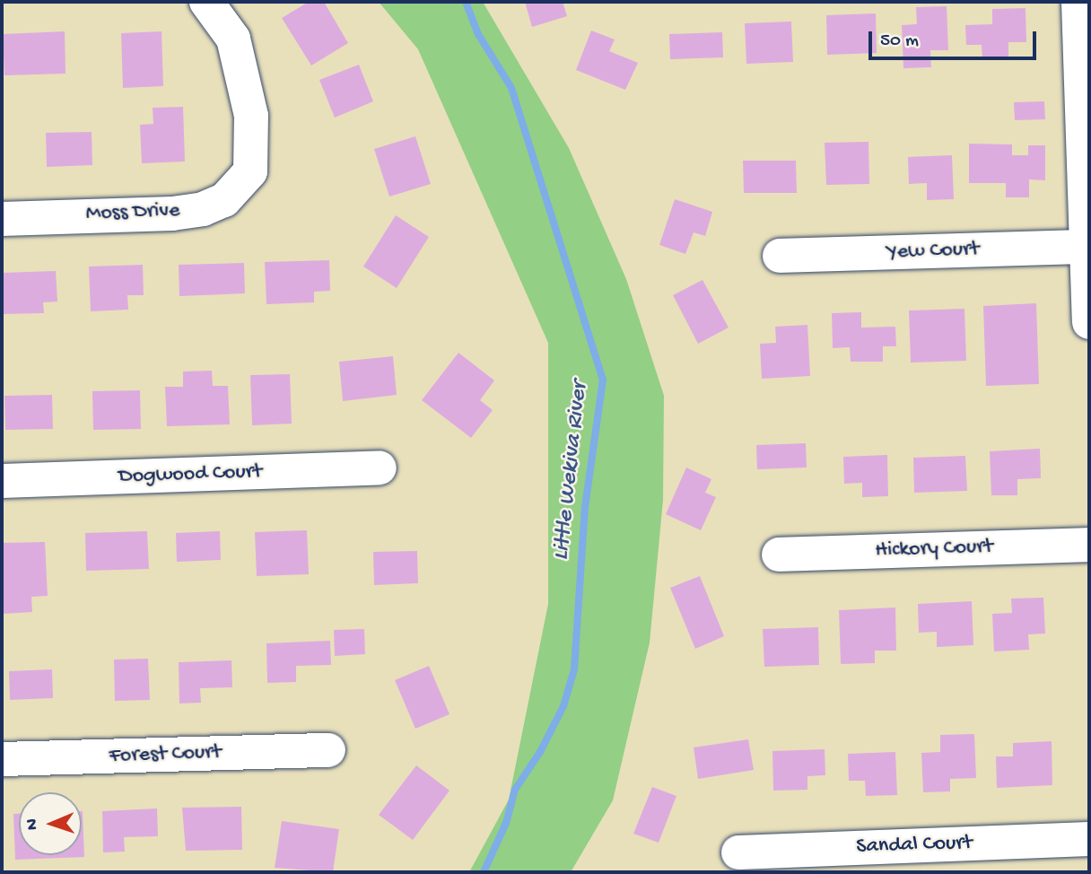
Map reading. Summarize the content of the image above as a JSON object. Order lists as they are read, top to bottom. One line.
{"streets":{"street":["Moss Drive","Yew Court","Dogwood Court","Hickory Court","Forest Court","Sandal Court"]},"water":["Little Wekiva River"],"scale_bar":"50 m","north":"left"}
